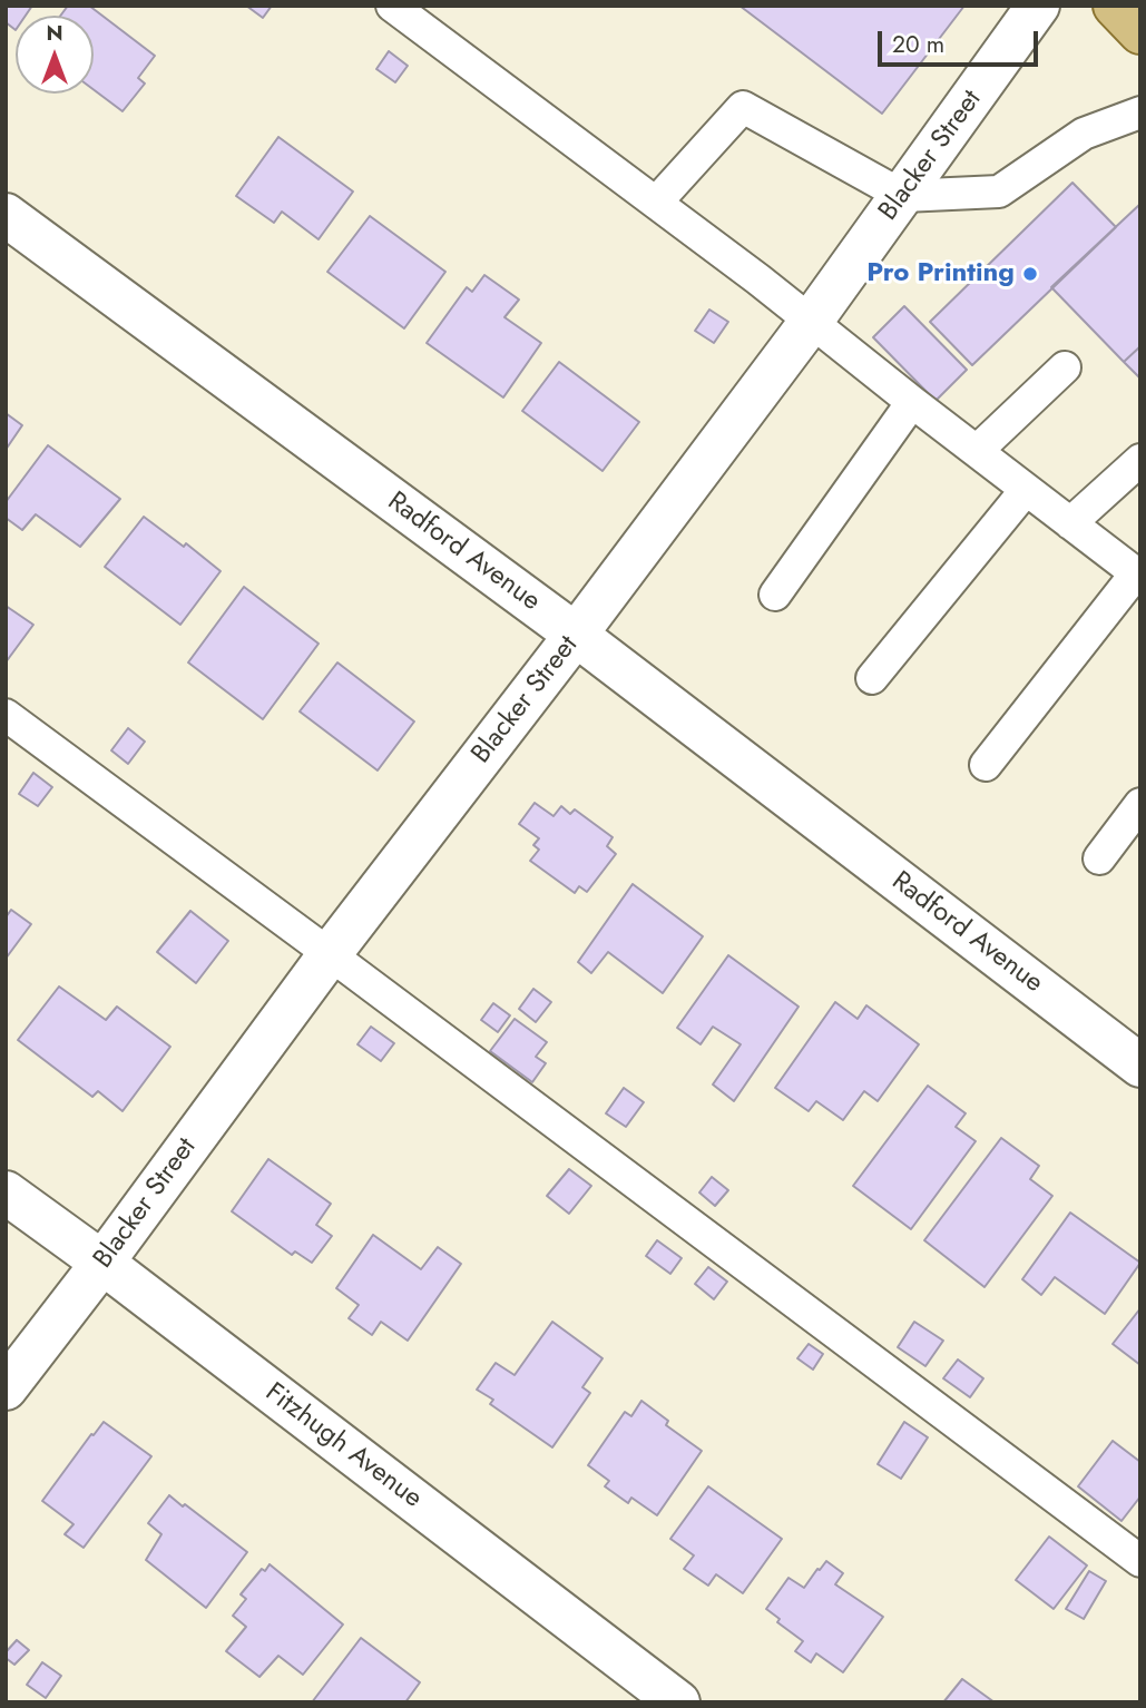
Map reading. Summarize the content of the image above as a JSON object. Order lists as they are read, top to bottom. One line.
{"streets":{"street":["Blacker Street","Radford Avenue","Fitzhugh Avenue"]},"crossings":[["Blacker Street","Radford Avenue"],["Blacker Street","Fitzhugh Avenue"]],"places":["Pro Printing"],"scale_bar":"20 m","north":"top"}
